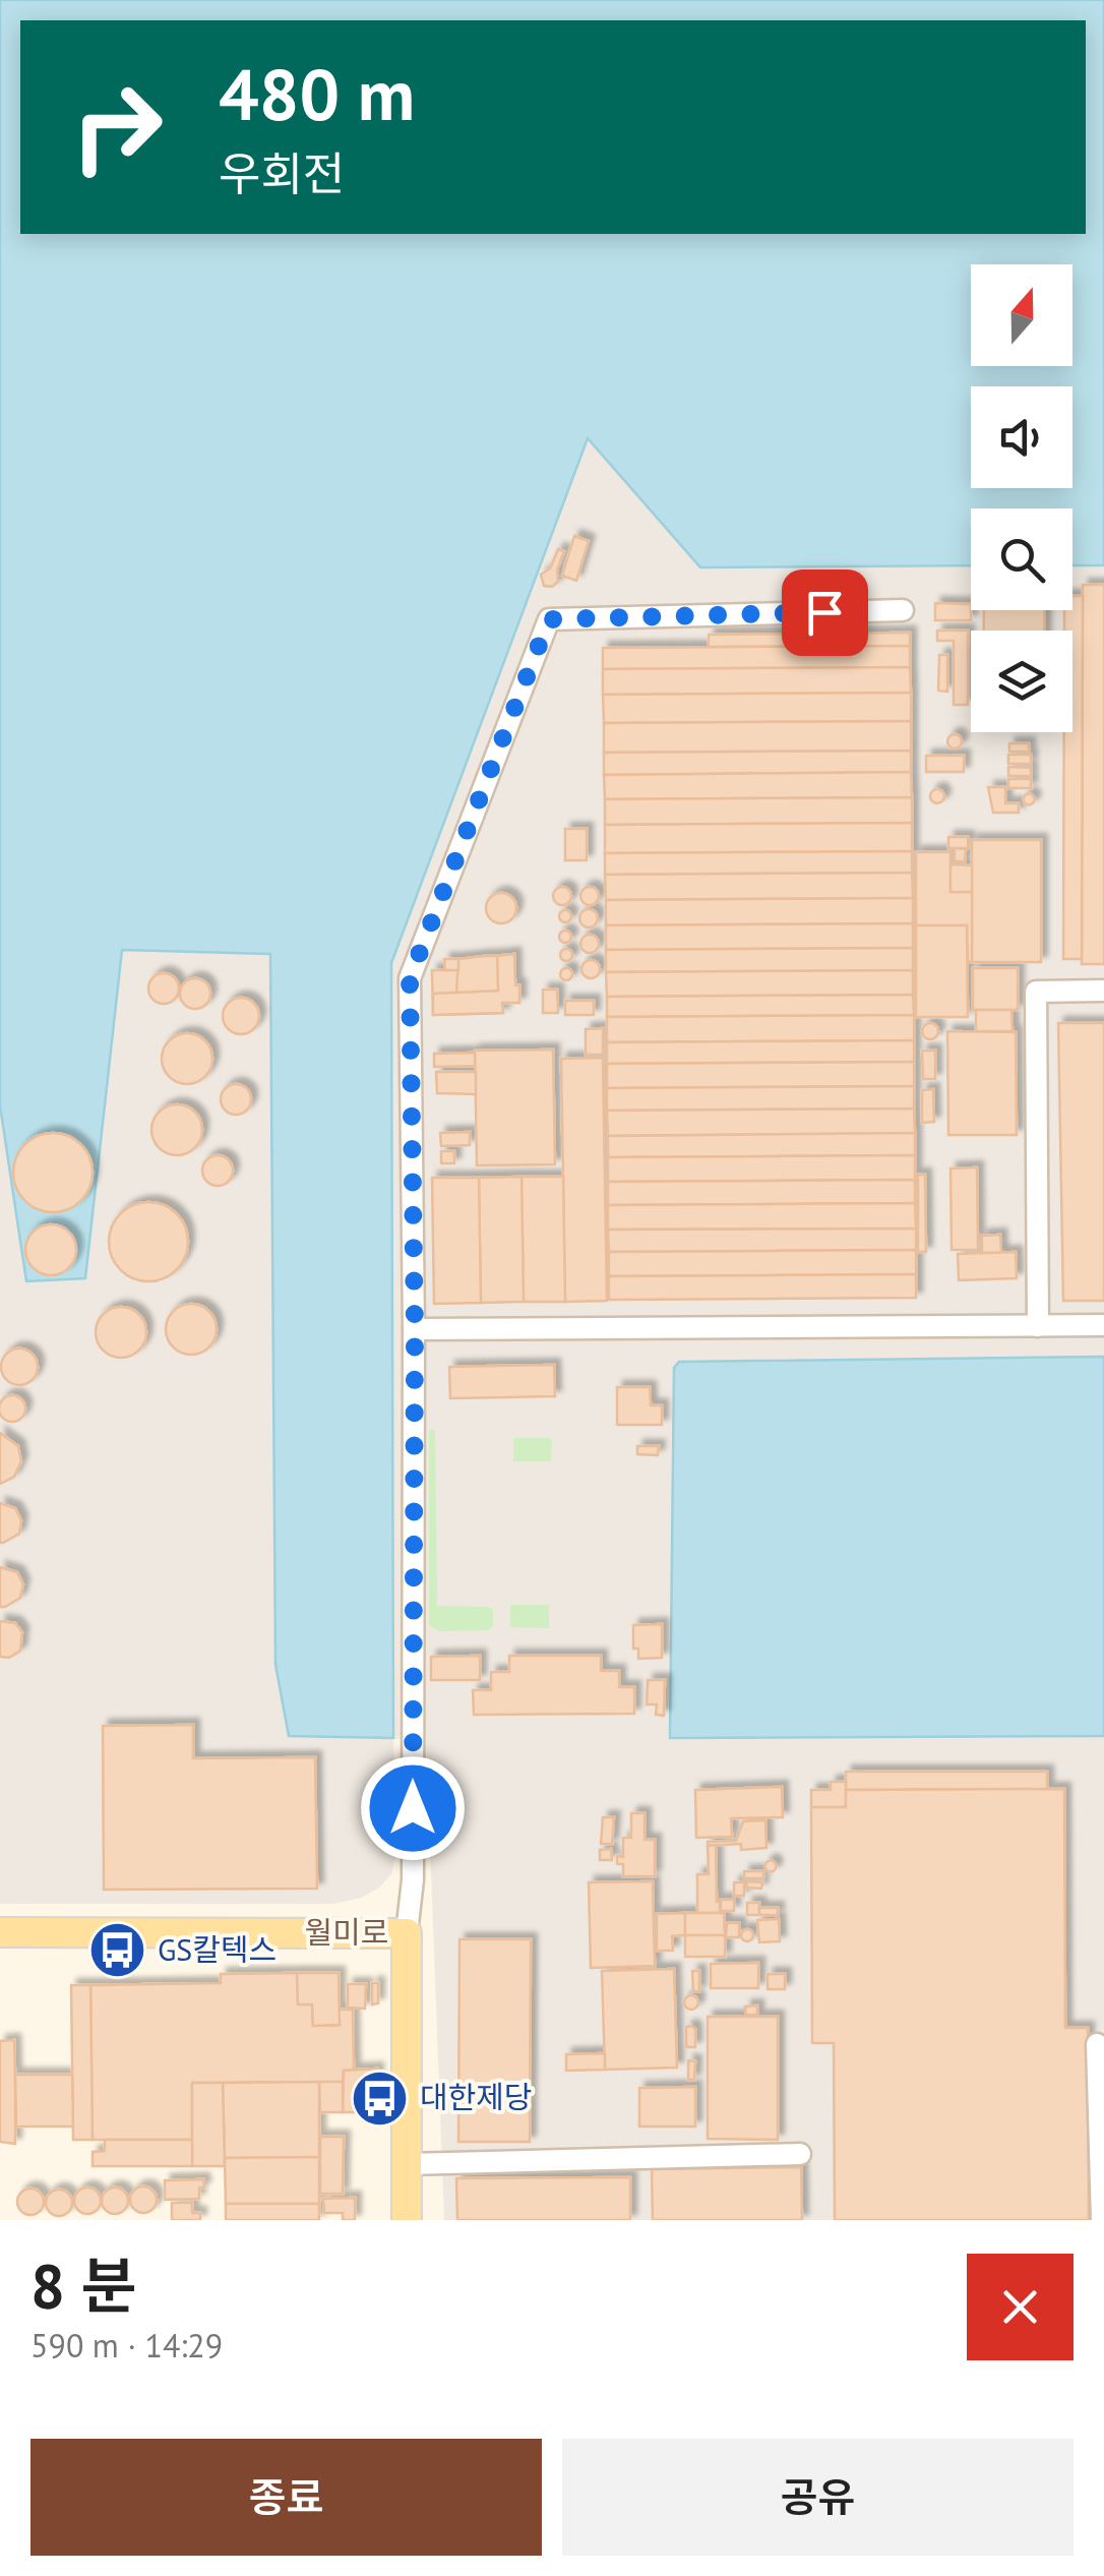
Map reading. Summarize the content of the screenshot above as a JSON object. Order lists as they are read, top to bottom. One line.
{"streets":{"main road":["월미로"]},"places":{"bus stop":["GS칼텍스","대한제당"]},"north":"top","page":{"turn":["480 m","우회전"],"heading":["8 분","590 m · 14:29"],"buttons":["종료","공유"]}}
